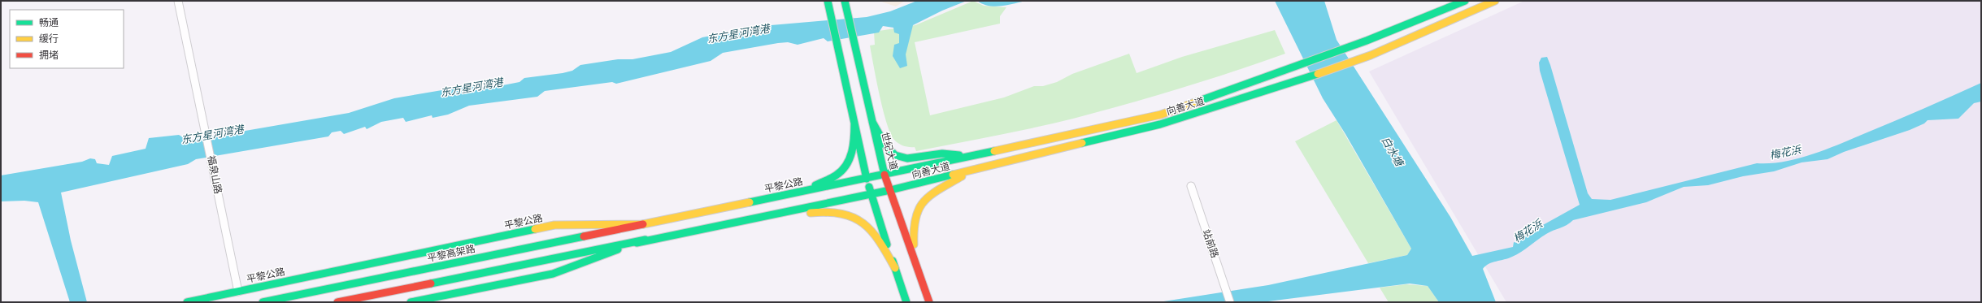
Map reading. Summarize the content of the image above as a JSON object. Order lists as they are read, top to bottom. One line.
{"streets":{"main road":["向善大道","世纪大道","平黎公路","平黎高架路"],"street":["福泉山路","站前路"]},"crossings":[["向善大道","世纪大道"],["向善大道","平黎公路"],["福泉山路","平黎公路"],["平黎公路","平黎高架路"]],"water":["东方星河湾港","白水塘","梅花浜"],"legend":["畅通","缓行","拥堵"]}
